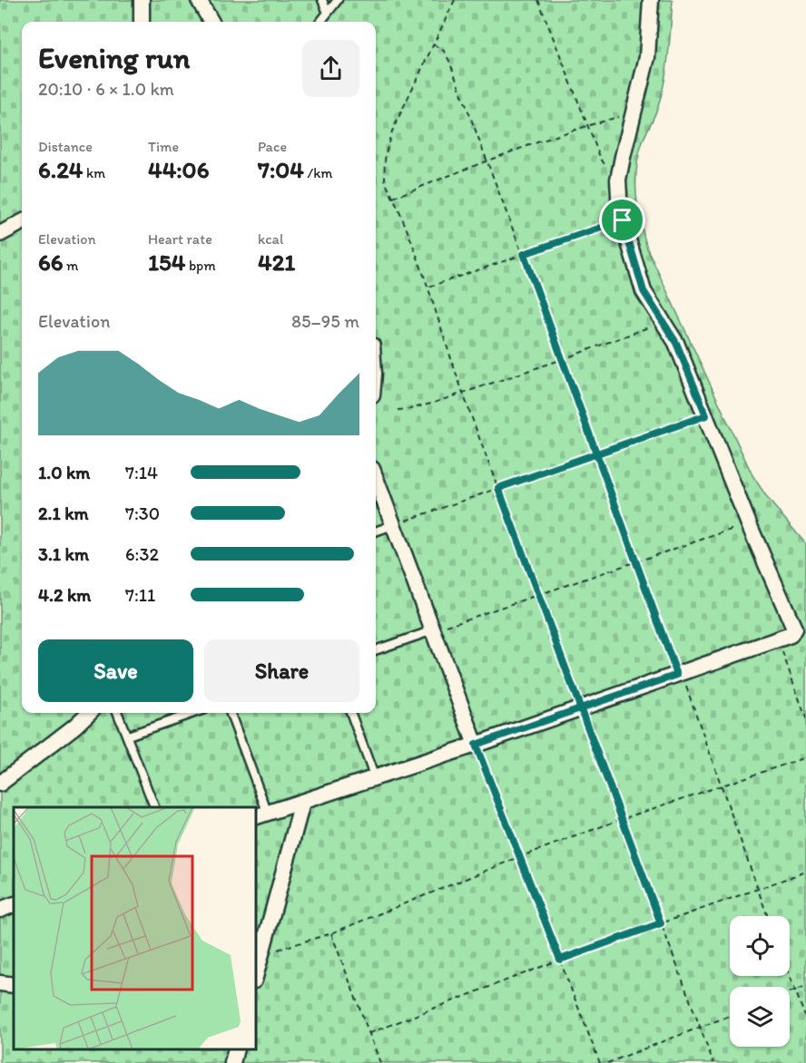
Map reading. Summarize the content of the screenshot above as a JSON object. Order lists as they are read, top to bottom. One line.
{"page":{"heading":["Evening run","20:10 · 6 × 1.0 km"],"stats":[["Distance","6.24 km"],["Time","44:06"],["Pace","7:04 /km"],["Elevation","66 m"],["Heart rate","154 bpm"],["kcal","421"]],"chart":["Elevation","85–95 m"],"list":[{"name":"1.0 km","note":"7:14"},{"name":"2.1 km","note":"7:30"},{"name":"3.1 km","note":"6:32"},{"name":"4.2 km","note":"7:11"}],"buttons":["Save","Share"]}}
